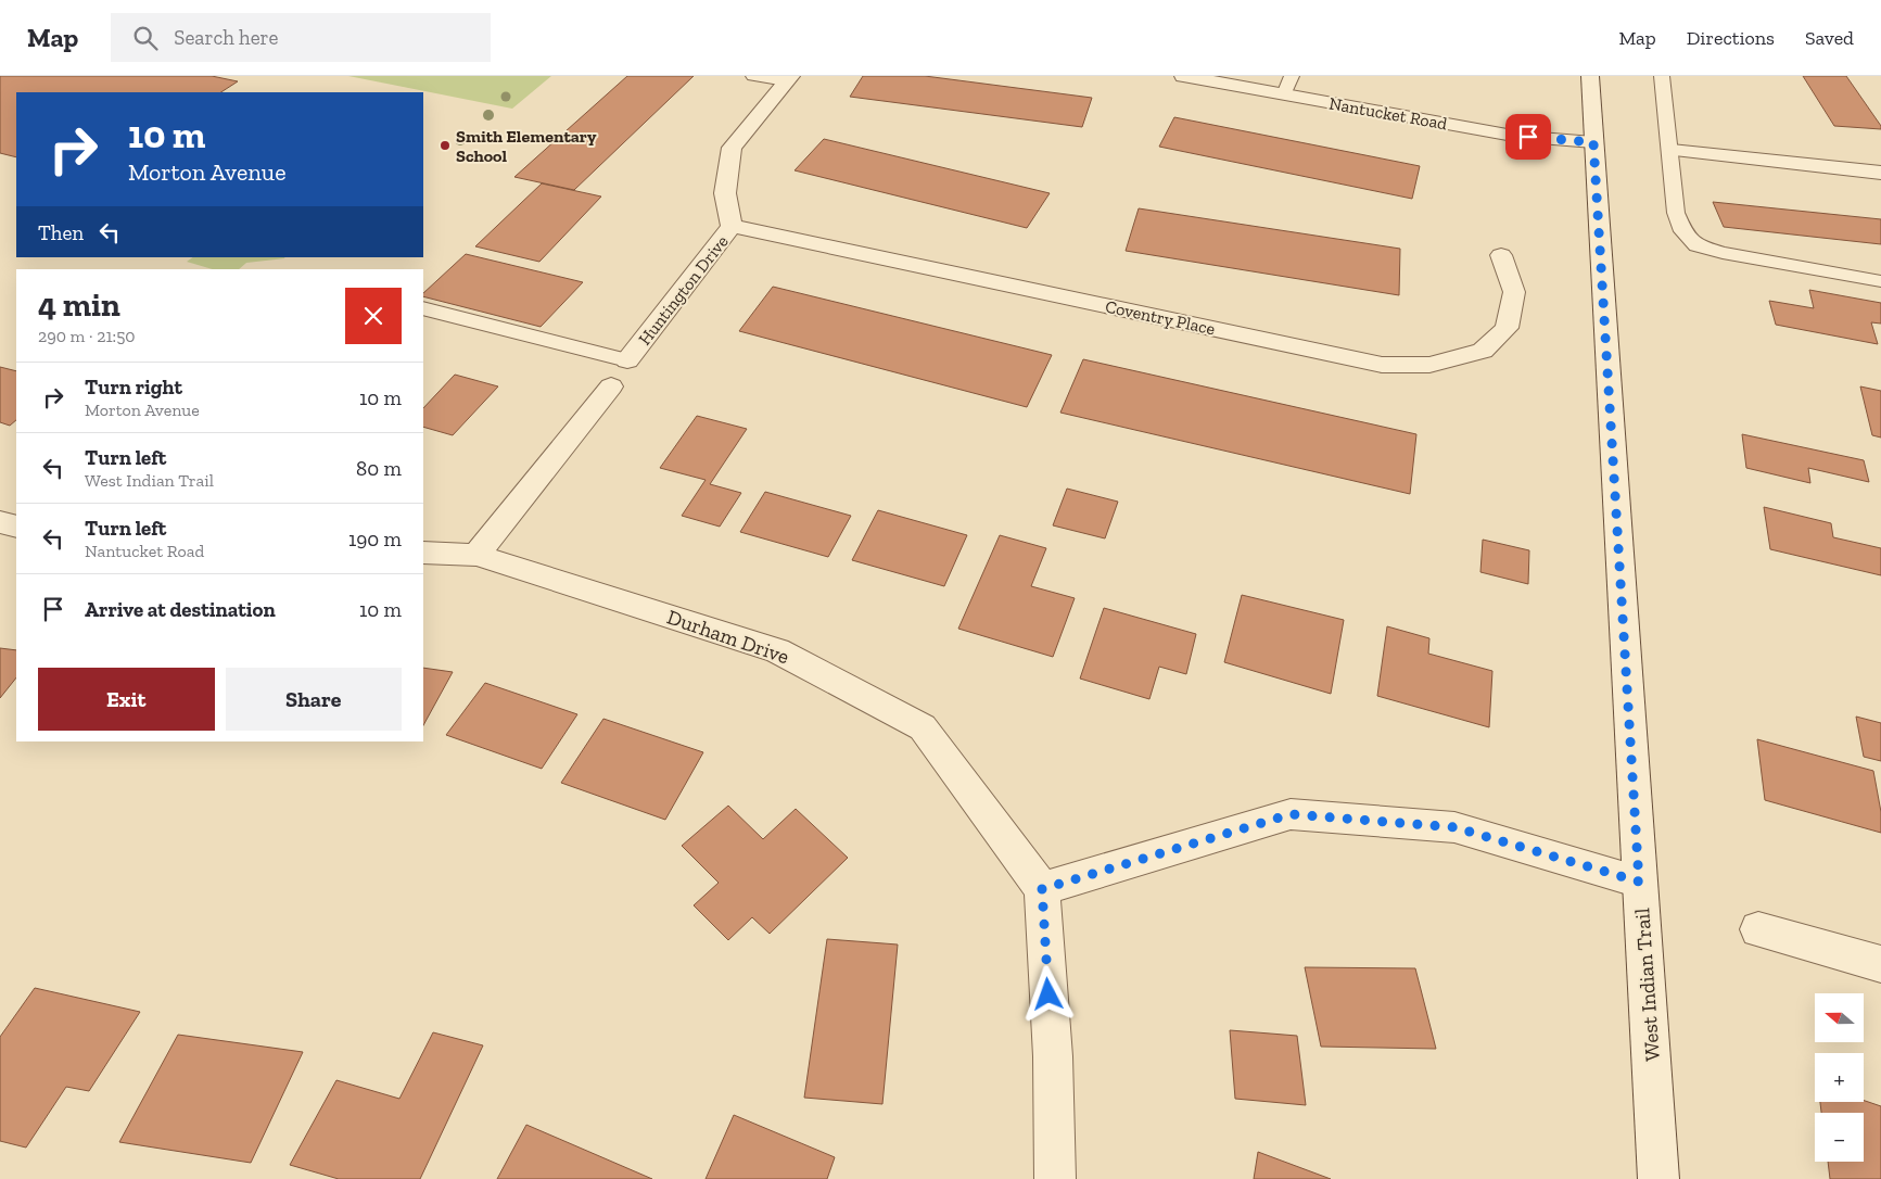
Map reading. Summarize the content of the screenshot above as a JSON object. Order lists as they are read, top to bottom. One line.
{"streets":{"street":["Nantucket Road","Huntington Drive","Coventry Place","Durham Drive","West Indian Trail"]},"crossings":[["Nantucket Road","West Indian Trail"],["Huntington Drive","Coventry Place"]],"places":["Smith Elementary School"],"north":"left","page":{"header":"Map","search":"Search here","nav":["Map","Directions","Saved"],"turn":["10 m","Morton Avenue"],"then":"Then","heading":["4 min","290 m · 21:50"],"list":[{"name":"Turn right","note":"Morton Avenue","value":"10 m"},{"name":"Turn left","note":"West Indian Trail","value":"80 m"},{"name":"Turn left","note":"Nantucket Road","value":"190 m"},{"name":"Arrive at destination","value":"10 m"}],"buttons":["Exit","Share"],"map_buttons":["+","−"]}}
